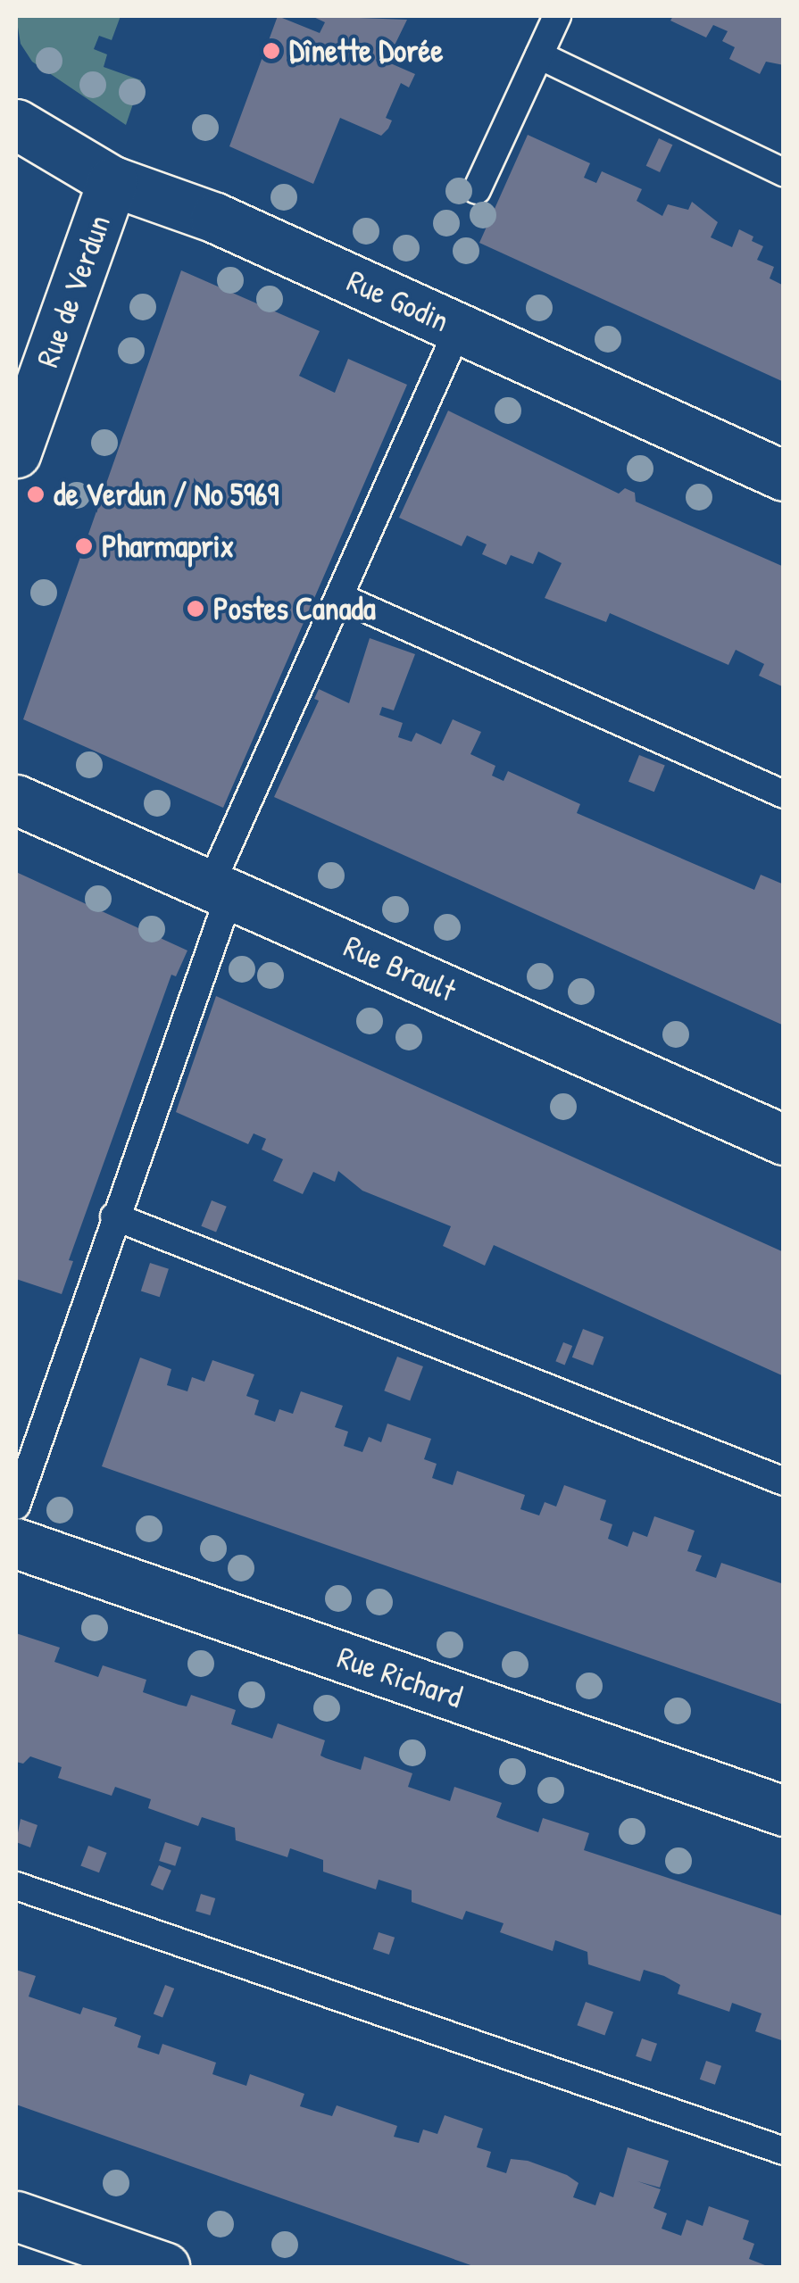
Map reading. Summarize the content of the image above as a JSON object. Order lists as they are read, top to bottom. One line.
{"streets":{"street":["Rue de Verdun","Rue Godin","Rue Brault","Rue Richard"]},"crossings":[["Rue de Verdun","Rue Godin"]],"places":["Dînette Dorée","de Verdun / No 5969","Pharmaprix","Postes Canada"]}
